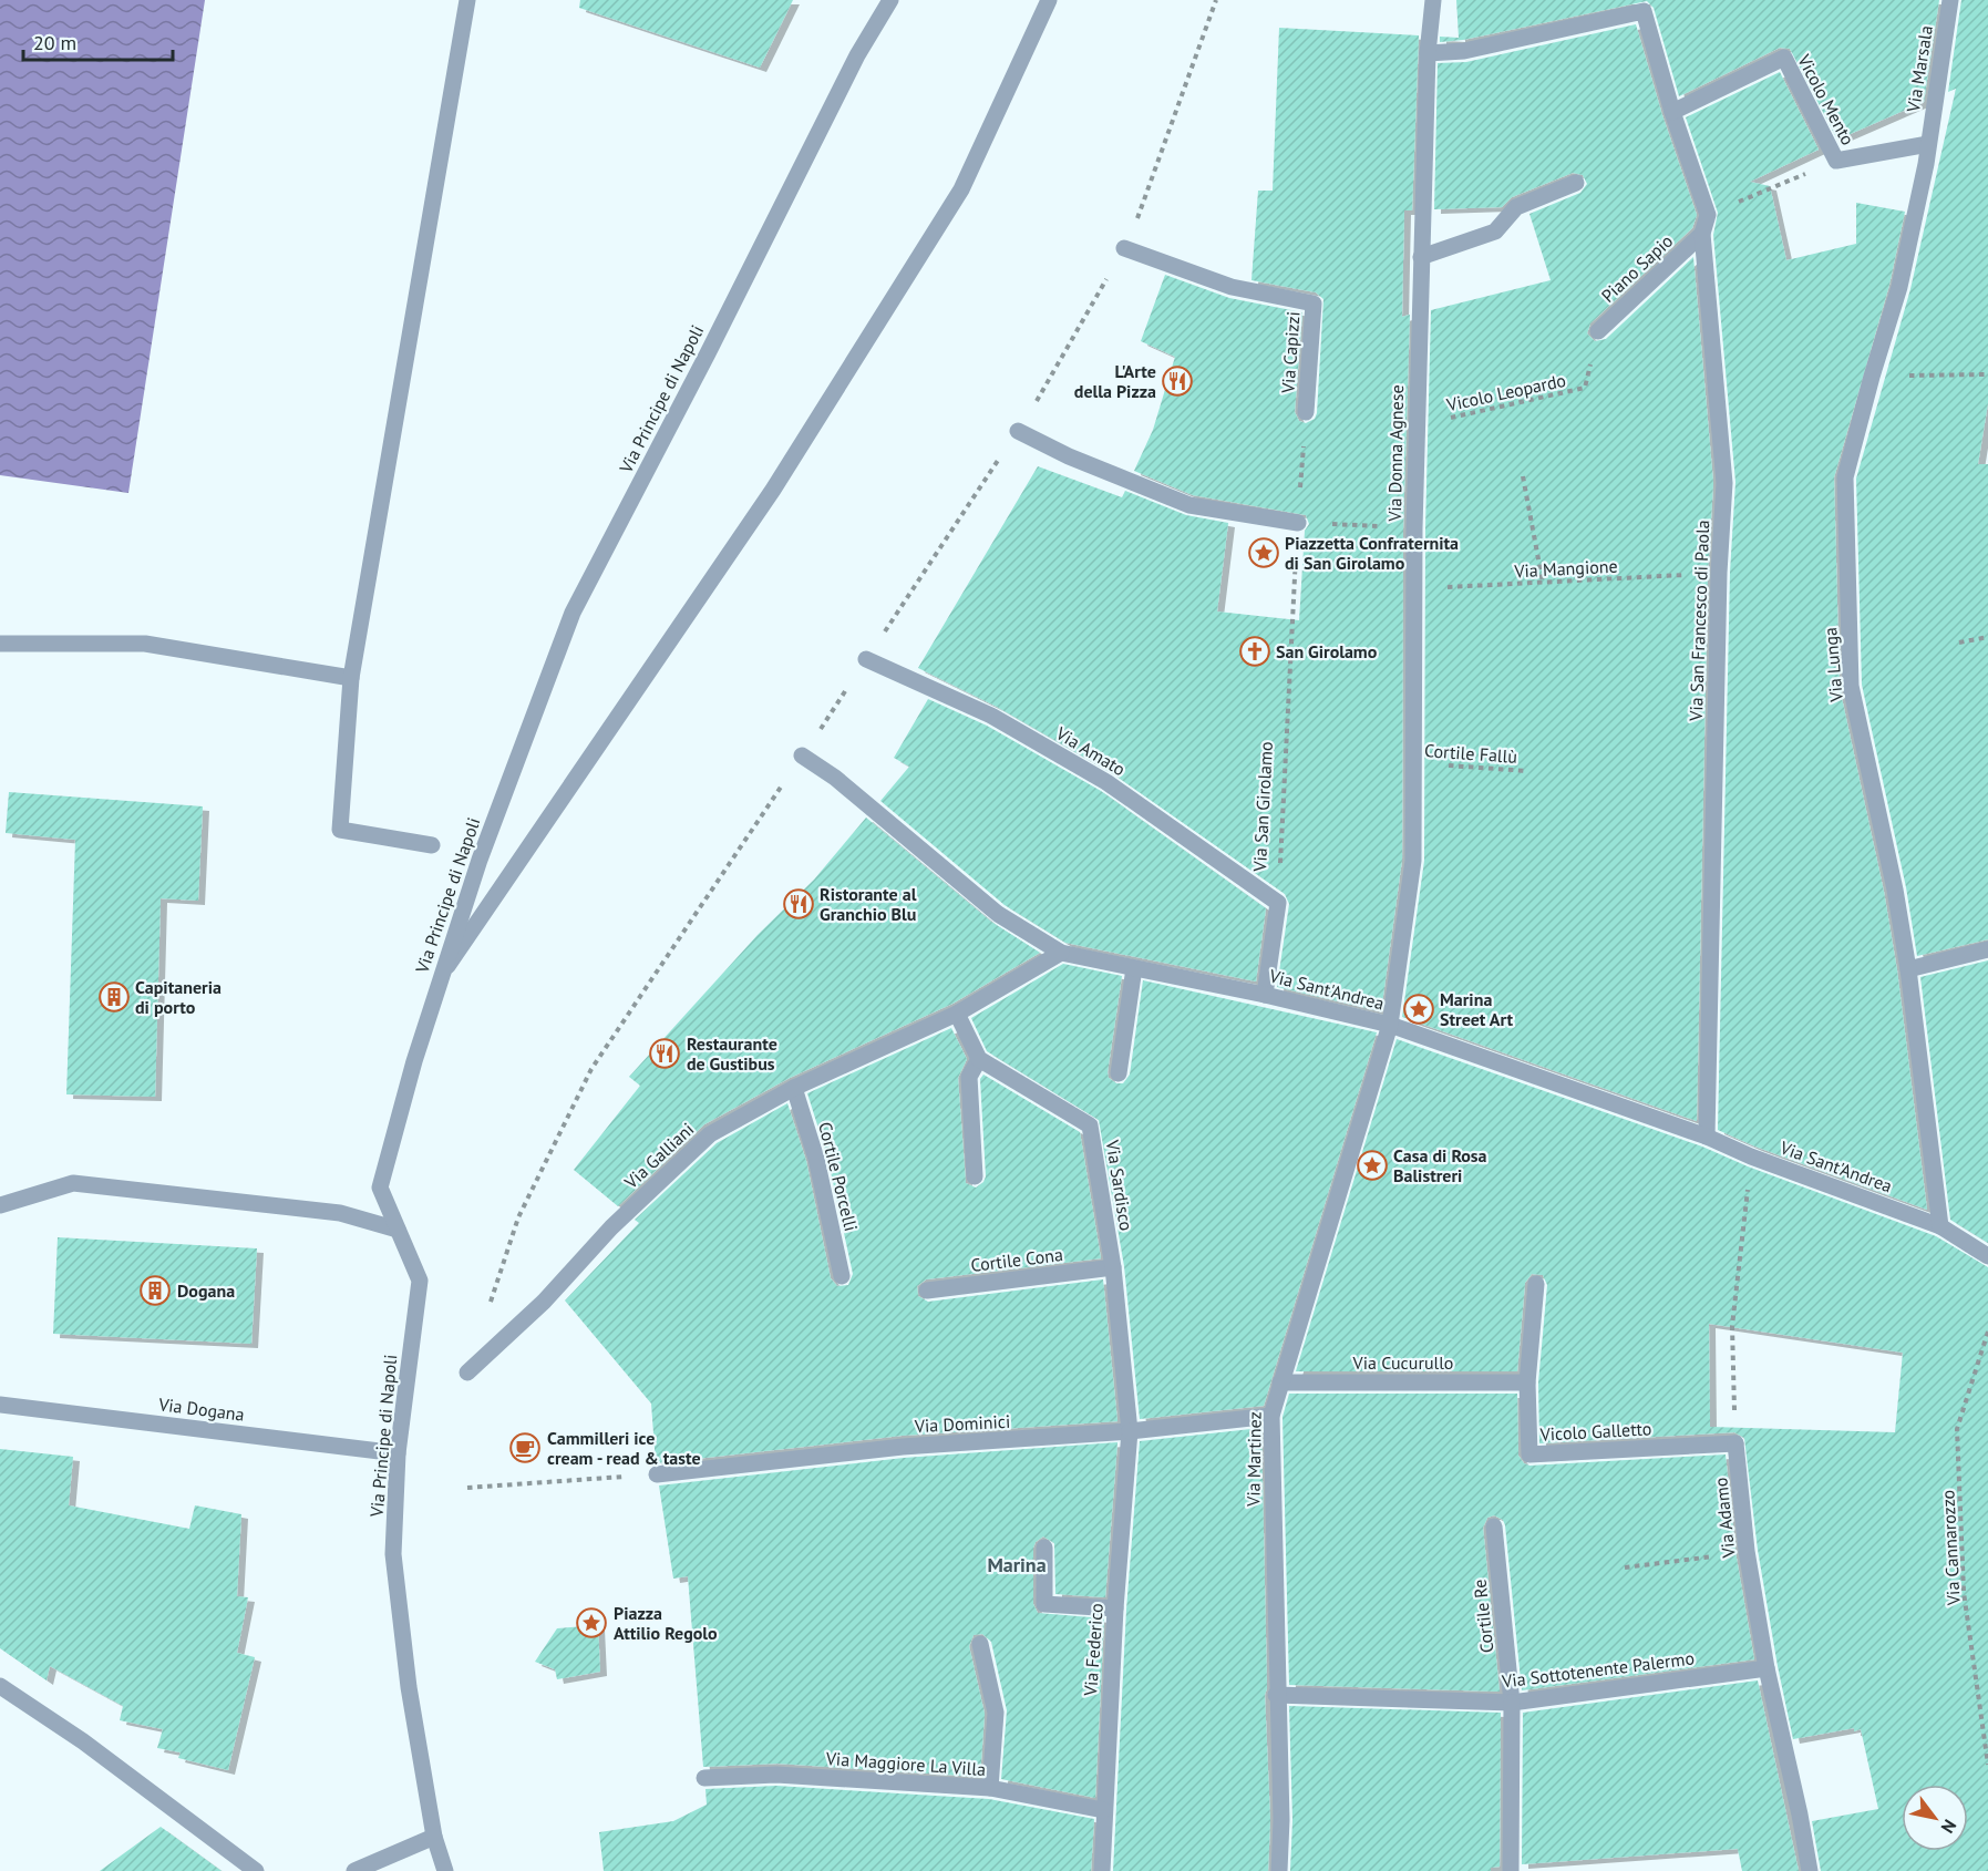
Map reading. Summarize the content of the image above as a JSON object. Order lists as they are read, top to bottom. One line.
{"streets":{"street":["Via Marsala","Vicolo Mento","Piano Sapio","Via Capizzi","Via Principe di Napoli","Via Donna Agnese","Via San Francesco di Paola","Via Lunga","Via Amato","Via Sant'Andrea","Via Galliani","Cortile Porcelli","Via Sardisco","Cortile Cona","Via Cucurullo","Via Dogana","Via Dominici","Vicolo Galletto","Via Martinez","Via Adamo","Cortile Re","Via Federico","Via Sottotenente Palermo","Via Maggiore La Villa"],"path":["Vicolo Leopardo","Via Mangione","Cortile Fallù","Via San Girolamo","Via Cannarozzo"]},"crossings":[["Via Marsala","Via Lunga"],["Piano Sapio","Vicolo Leopardo"],["Piano Sapio","Via San Francesco di Paola"],["Via Capizzi","Via San Girolamo"],["Vicolo Leopardo","Via Donna Agnese"],["Via Principe di Napoli","Via Dogana"],["Via Donna Agnese","Via Mangione"],["Via Donna Agnese","Cortile Fallù"],["Via Donna Agnese","Via Sant'Andrea"],["Via Donna Agnese","Via Martinez"],["Via Mangione","Via San Francesco di Paola"],["Via San Francesco di Paola","Via Sant'Andrea"],["Via Lunga","Via Sant'Andrea"],["Via Amato","Via San Girolamo"],["Via Sant'Andrea","Via Galliani"],["Via Sant'Andrea","Via Martinez"],["Via Galliani","Cortile Porcelli"],["Via Sardisco","Cortile Cona"],["Via Sardisco","Via Dominici"],["Via Sardisco","Via Federico"],["Via Cucurullo","Vicolo Galletto"],["Via Cucurullo","Via Martinez"],["Via Dominici","Via Martinez"],["Via Dominici","Via Federico"],["Vicolo Galletto","Via Adamo"],["Via Martinez","Via Sottotenente Palermo"],["Via Adamo","Via Sottotenente Palermo"],["Cortile Re","Via Sottotenente Palermo"],["Via Federico","Via Maggiore La Villa"]],"districts":["Marina"],"places":{"restaurant":["L'Arte della Pizza","Ristorante al Granchio Blu","Restaurante de Gustibus"],"place":["Piazzetta Confraternita di San Girolamo","Marina Street Art","Casa di Rosa Balistreri","Piazza Attilio Regolo"],"church":["San Girolamo"],"building":["Capitaneria di porto","Dogana"],"cafe":["Cammilleri ice cream - read & taste"]},"scale_bar":"20 m","north":"bottom right"}
